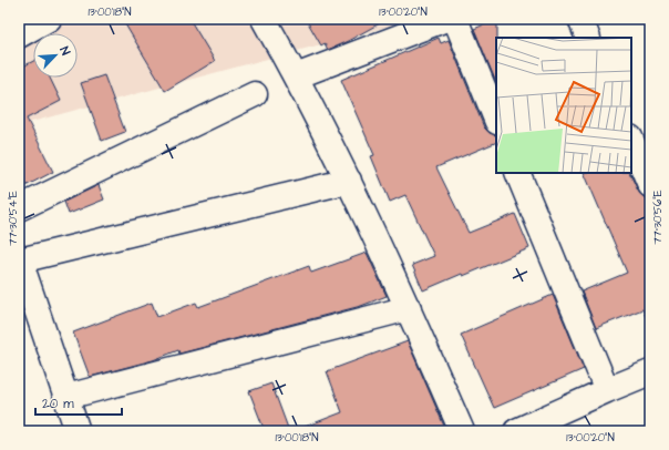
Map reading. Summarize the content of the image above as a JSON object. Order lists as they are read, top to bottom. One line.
{"scale_bar":"20 m","north":"top right","coordinates":["13°00'18\"N","13°00'20\"N","77°30'56\"E","77°30'54\"E"]}
